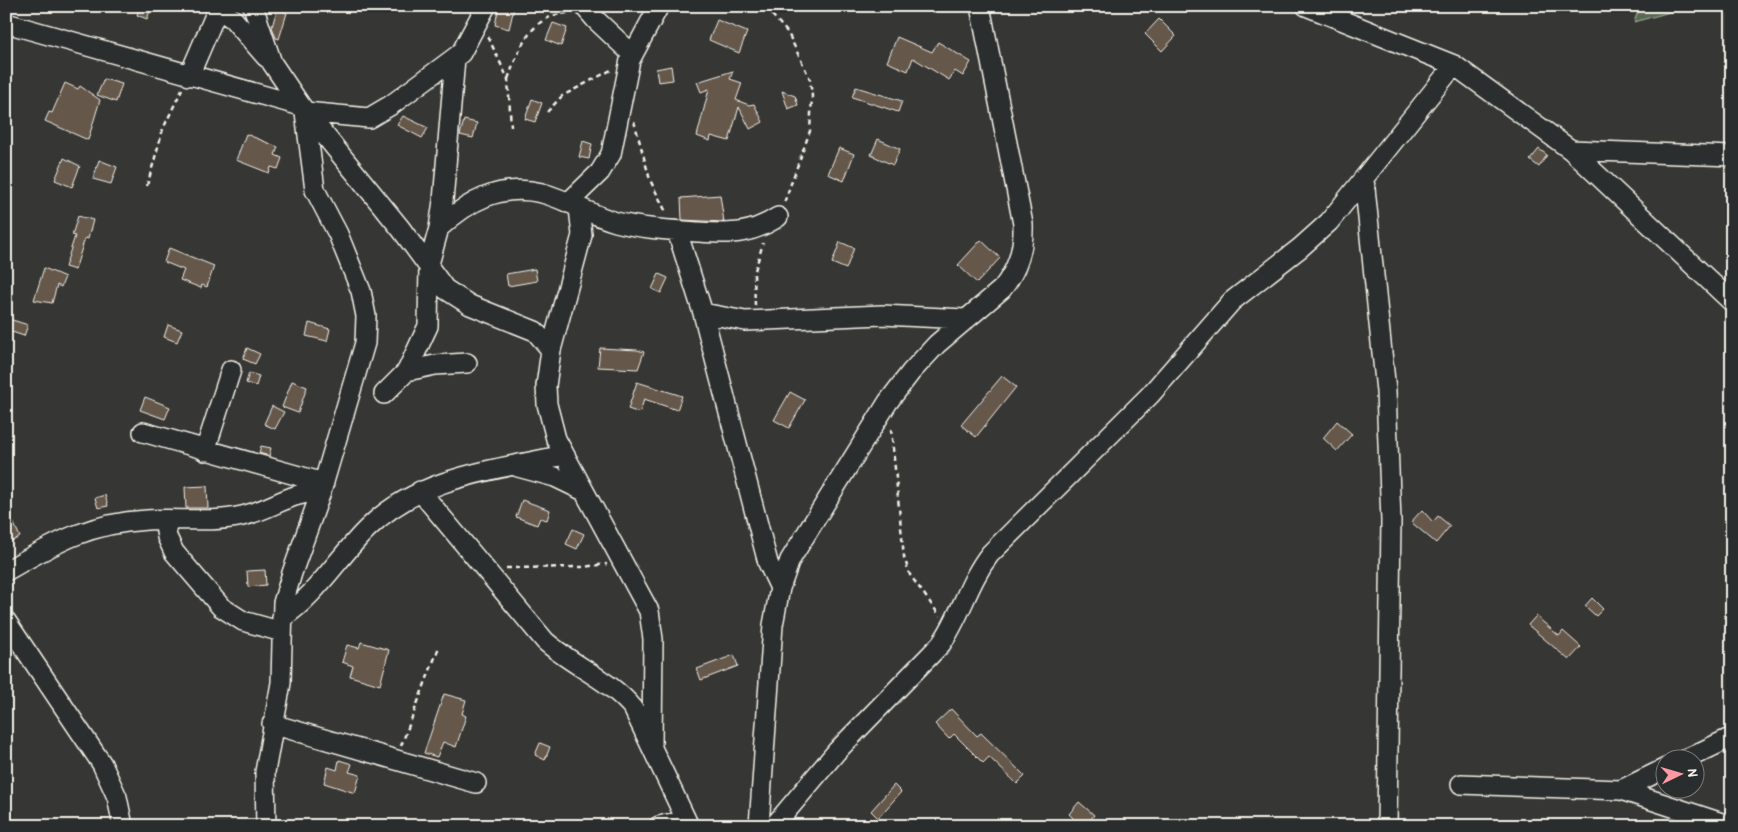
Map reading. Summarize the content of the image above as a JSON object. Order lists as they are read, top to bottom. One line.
{"north":"right"}
